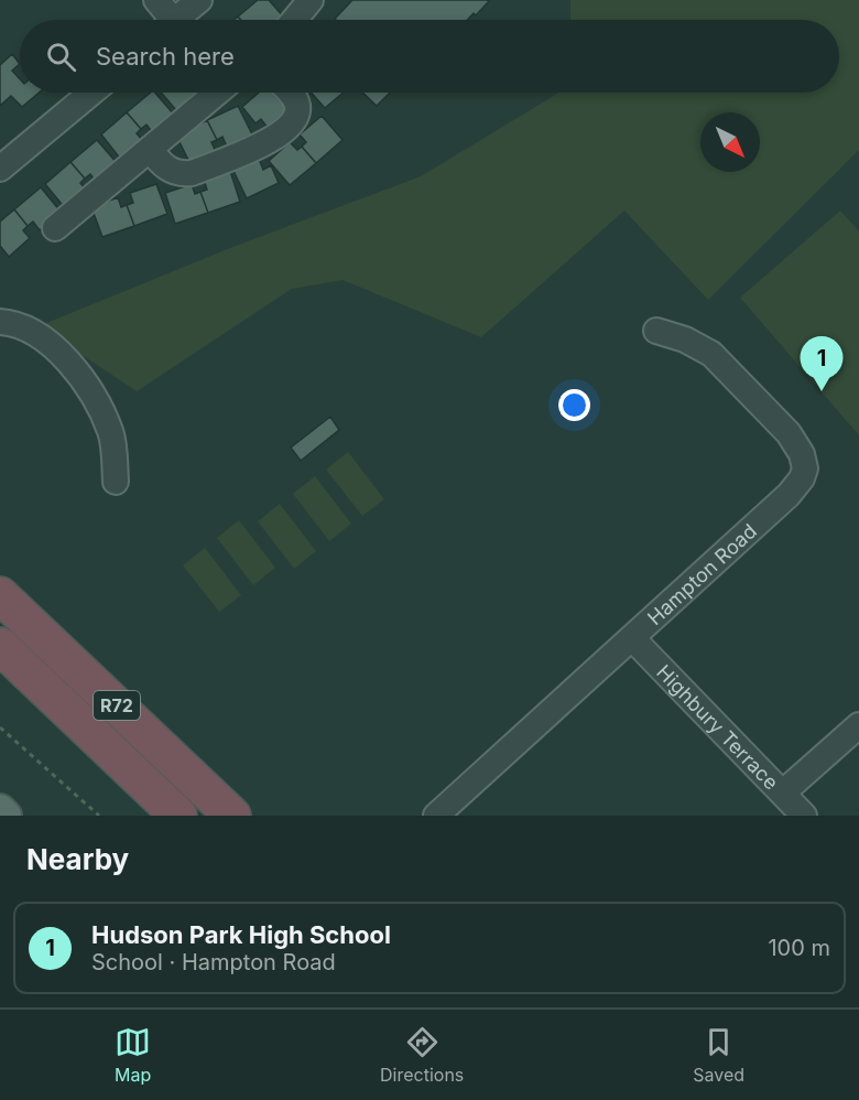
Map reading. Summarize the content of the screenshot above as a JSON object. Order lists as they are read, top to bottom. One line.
{"streets":{"highway":["R72"],"street":["Hampton Road","Highbury Terrace"]},"crossings":[["Hampton Road","Highbury Terrace"]],"north":"bottom right","page":{"search":"Search here","pins":"1","heading":"Nearby","list":[{"mark":"1","name":"Hudson Park High School","note":"School · Hampton Road","value":"100 m"}],"nav":["Map","Directions","Saved"]}}
